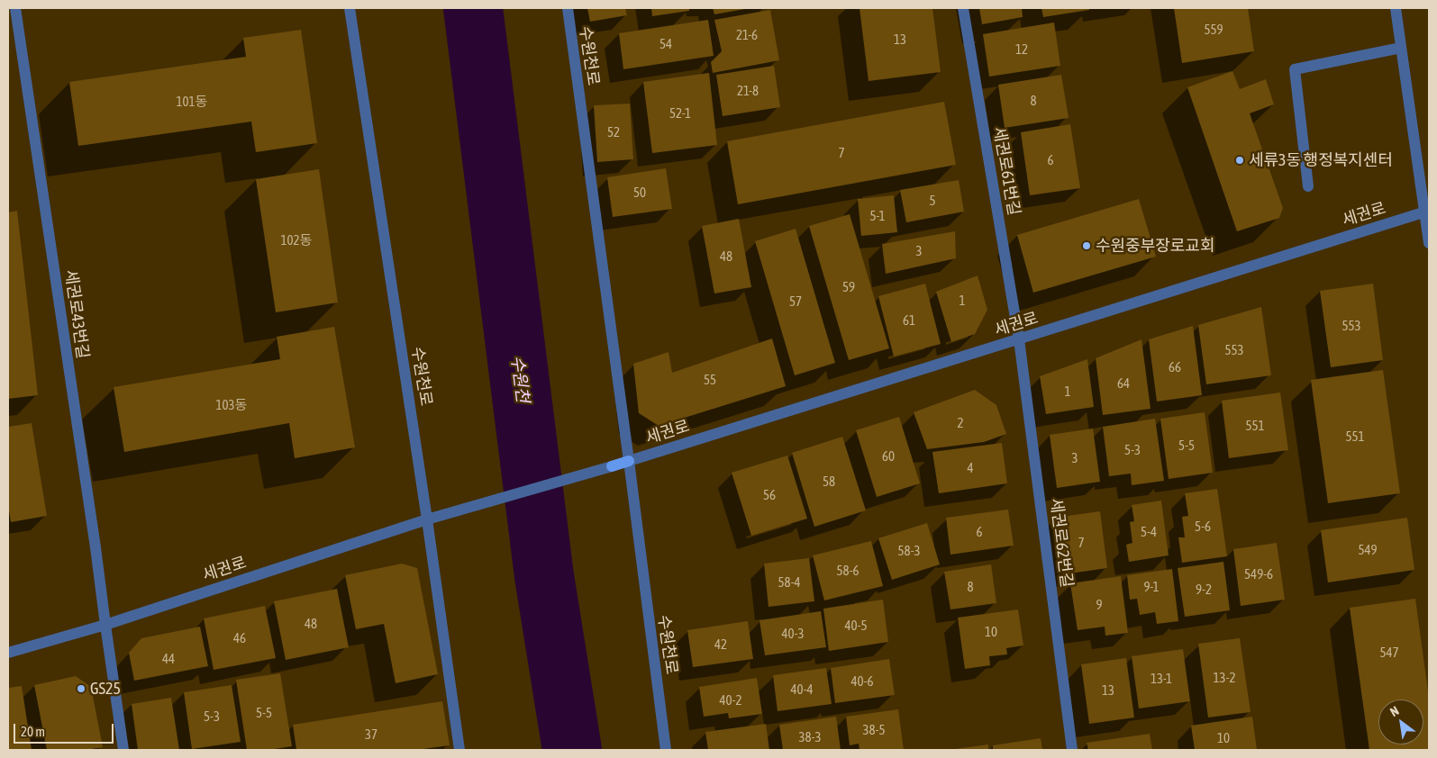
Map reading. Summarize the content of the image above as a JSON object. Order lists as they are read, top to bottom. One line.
{"streets":{"main road":["세권로"],"street":["수원천로","세권로61번길","세권로43번길","세권로62번길"]},"crossings":[["수원천로","세권로"],["세권로61번길","세권로"],["세권로61번길","세권로62번길"],["세권로","세권로43번길"],["세권로","세권로62번길"]],"water":["수원천"],"places":["세류3동 행정복지센터","수원중부장로교회","GS25"],"house_numbers":["559","21-6","13","54","12","21-8","8","101동","52-1","52","7","6","50","5","5-1","102동","3","48","59","1","57","61","553","553","66","55","64","1","103동","2","551","551","5-5","5-3","60","3","4","58","56","5-6","6","5-4","7","549","58-3","58-6","549-6","58-4","8","9-1","9-2","9","48","40-5","10","40-3","46","42","547","44","13-2","13-1","40-6","40-4","13","40-2","5-5","5-3","38-5","37","38-3","10"],"scale_bar":"20 m","north":"top left"}
